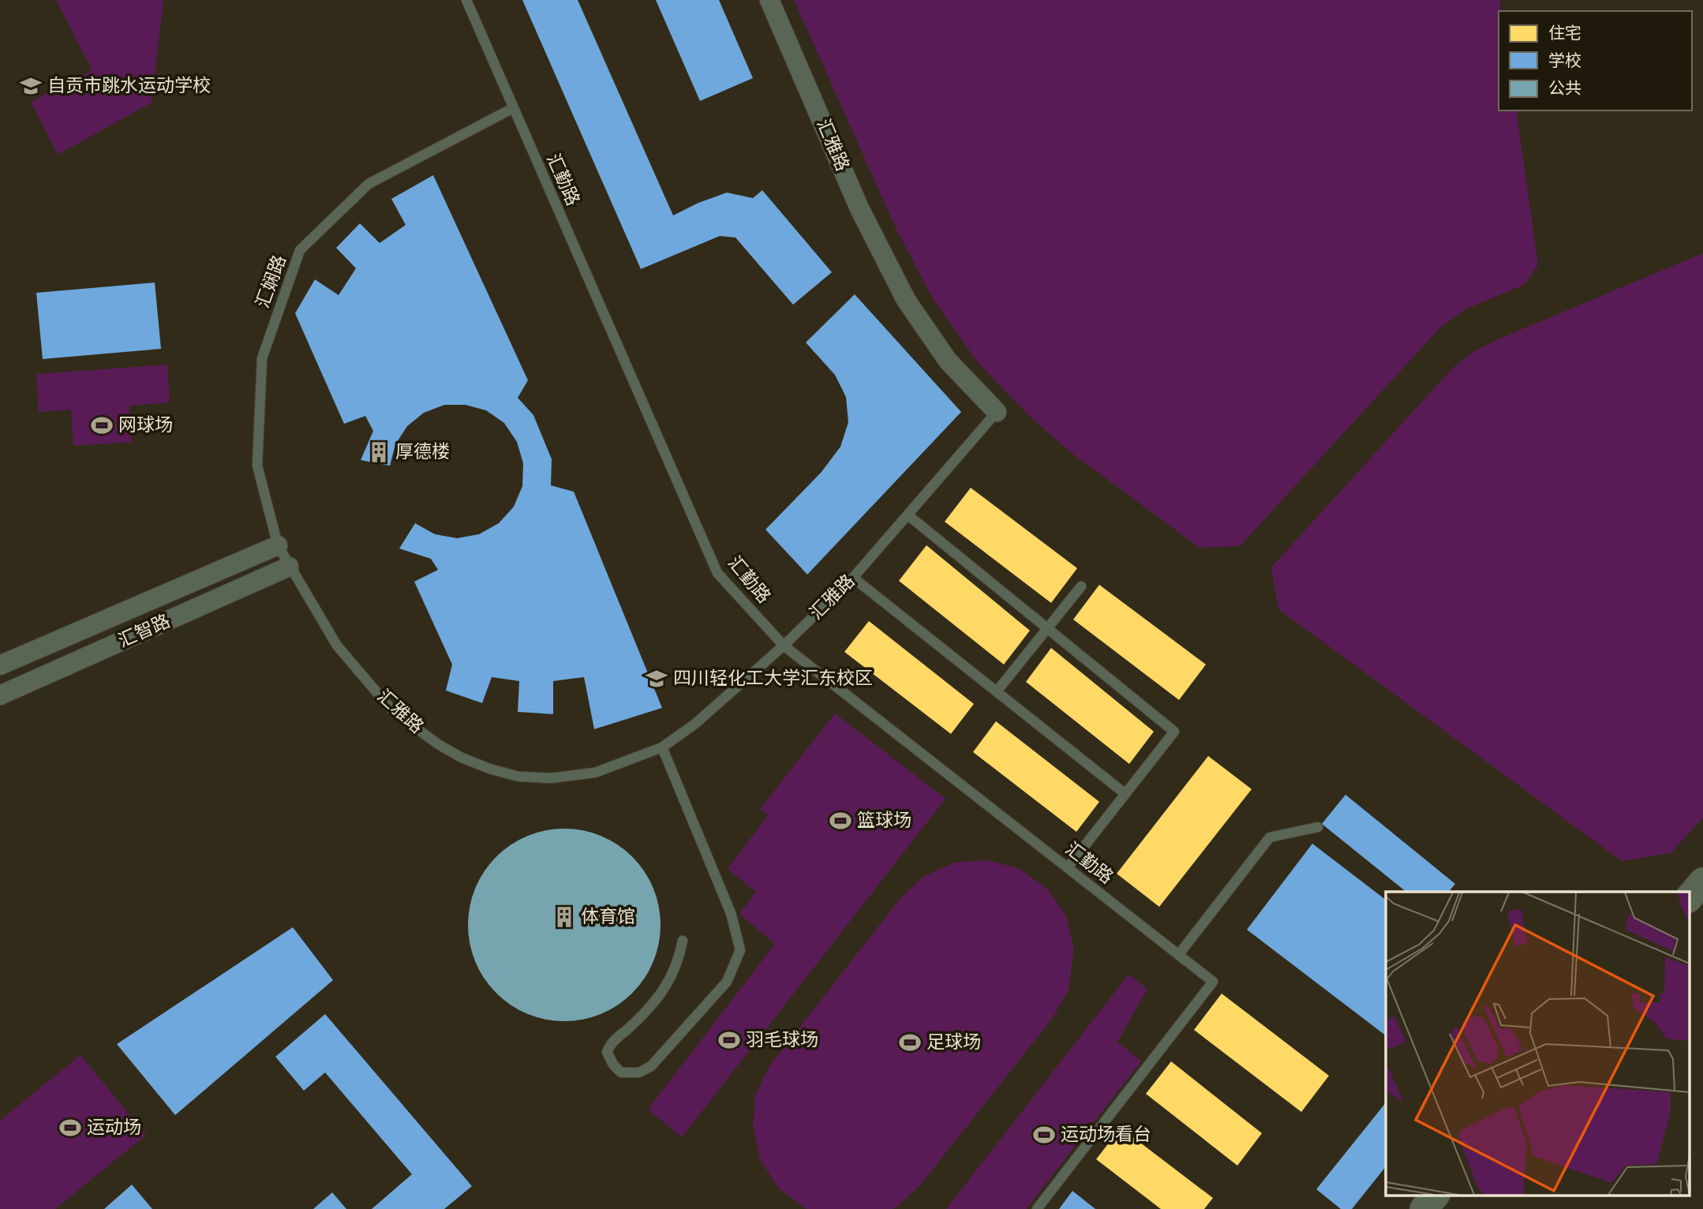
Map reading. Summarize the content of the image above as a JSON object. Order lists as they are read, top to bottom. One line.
{"streets":{"street":["汇雅路","汇智路"],"lane":["汇勤路","汇娴路"]},"crossings":[["汇雅路","汇勤路"],["汇雅路","汇娴路"],["汇雅路","汇智路"],["汇勤路","汇娴路"],["汇娴路","汇智路"]],"places":{"school or university":["自贡市跳水运动学校","四川轻化工大学汇东校区"],"sports":["网球场","篮球场","羽毛球场","足球场","运动场","运动场看台"],"building":["厚德楼","体育馆"]},"legend":["住宅","学校","公共"]}
